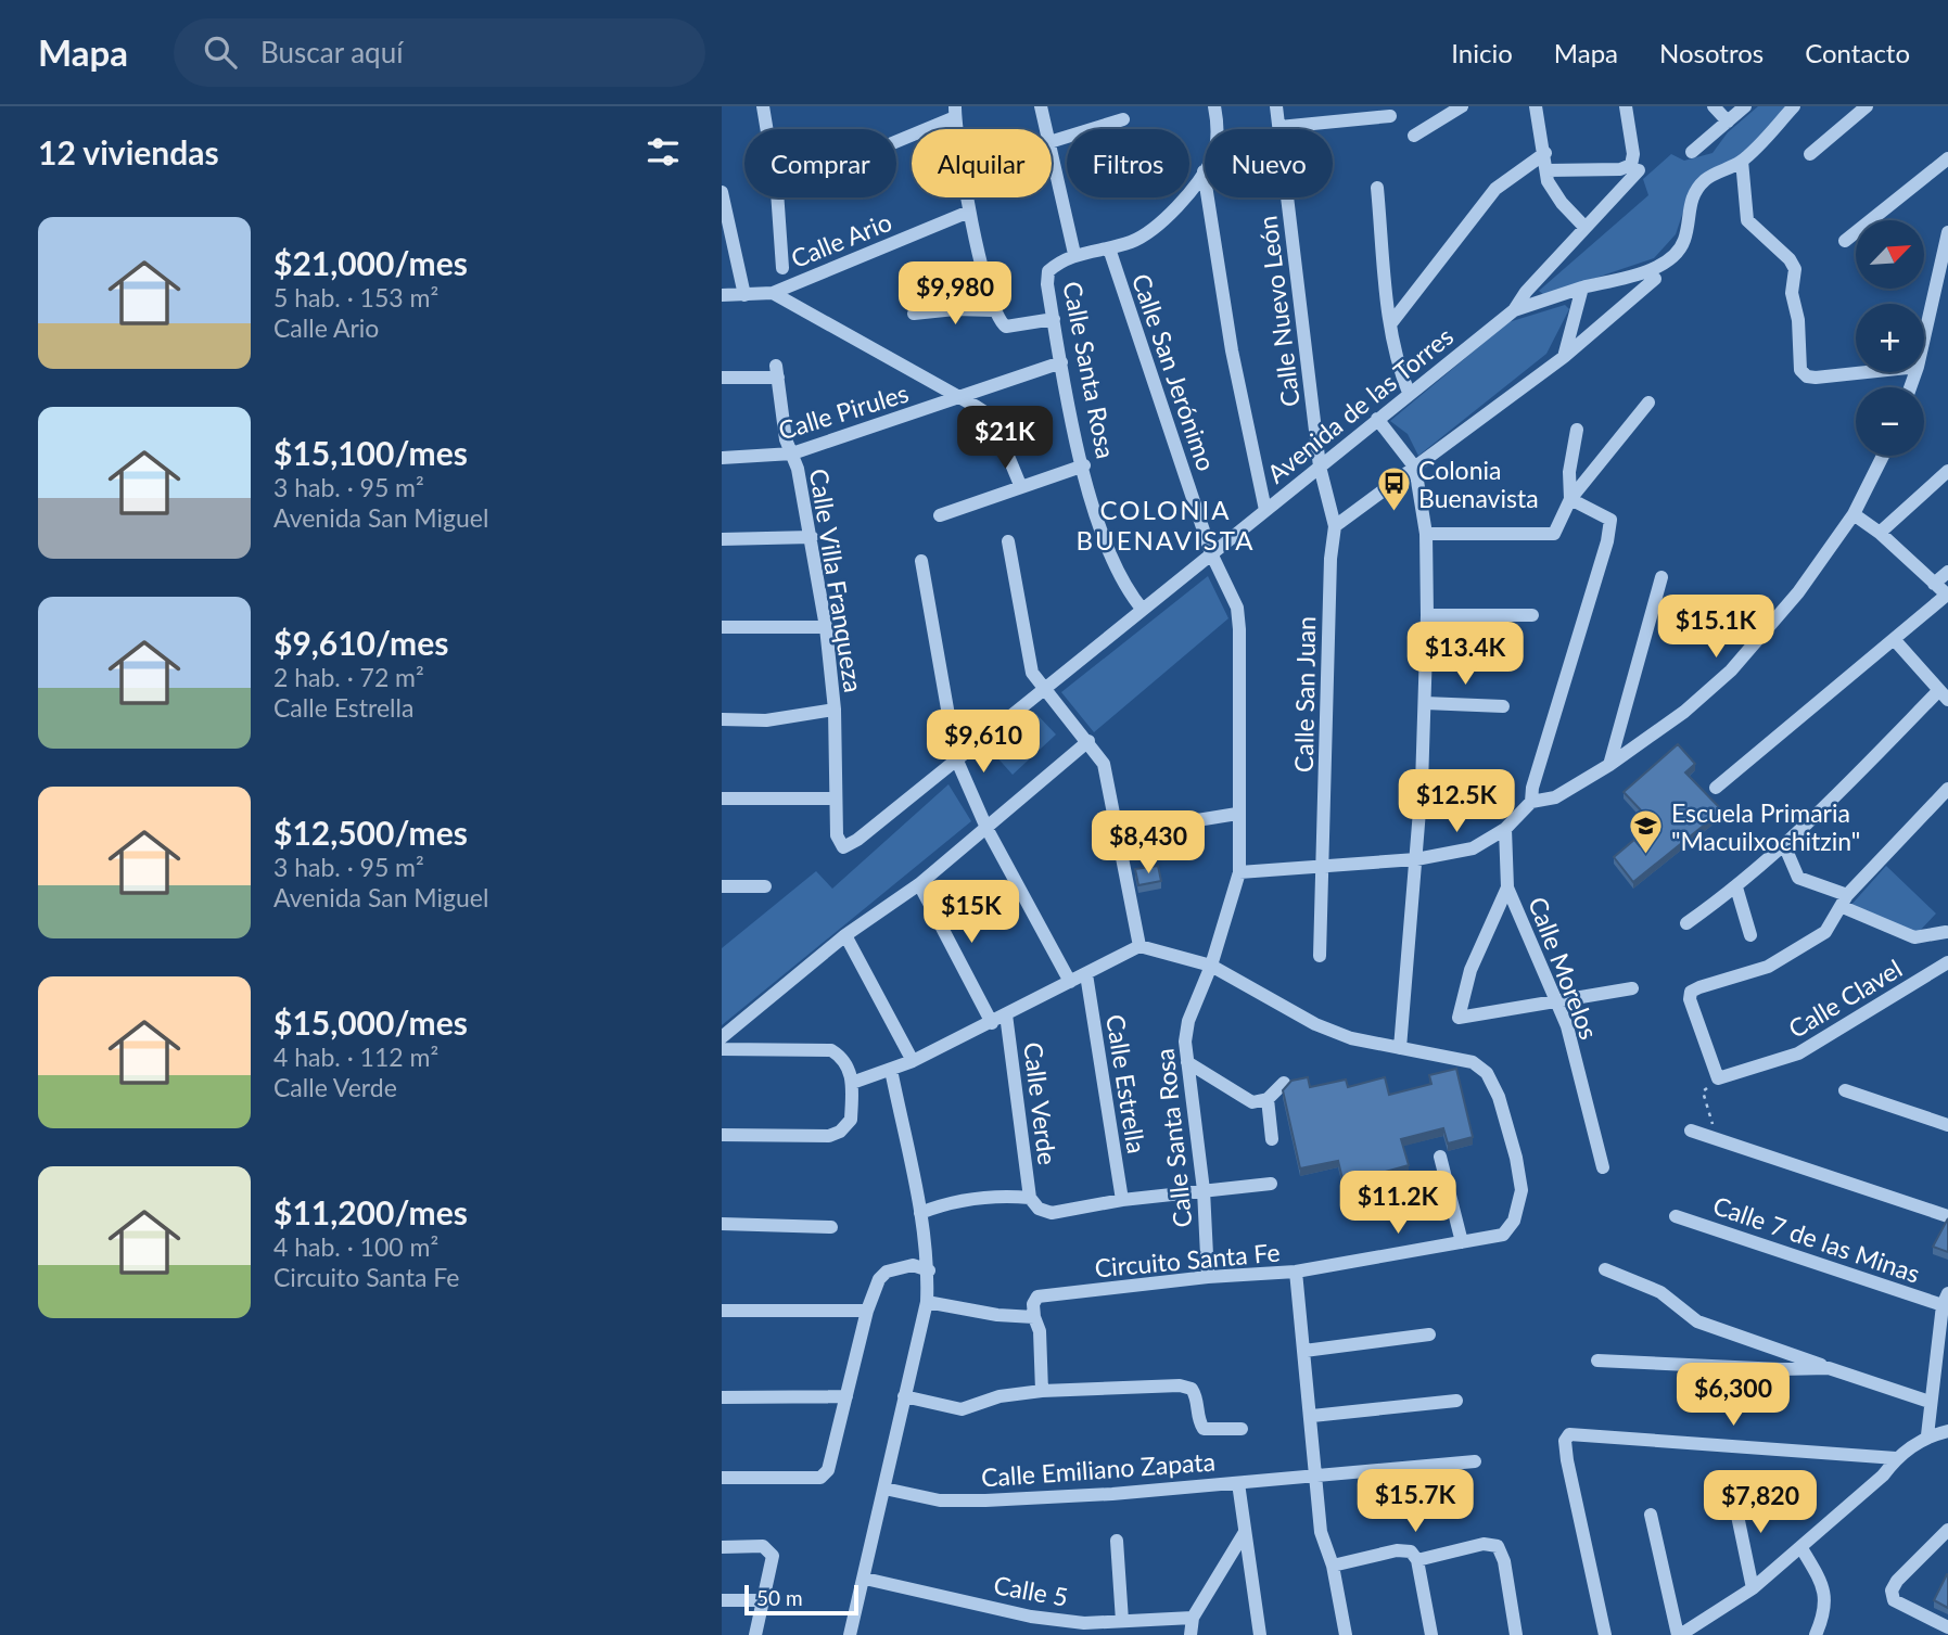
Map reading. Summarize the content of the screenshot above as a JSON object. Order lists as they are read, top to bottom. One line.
{"streets":{"street":["Calle Ario","Calle Nuevo León","Calle Santa Rosa","Calle San Jerónimo","Avenida de las Torres","Calle Pirules","Calle Villa Franqueza","Calle San Juan","Calle Morelos","Calle Clavel","Calle Estrella","Calle Verde","Calle 7 de las Minas","Circuito Santa Fe","Calle Emiliano Zapata","Calle 5"]},"crossings":[["Calle Ario","Calle Pirules"],["Calle Nuevo León","Avenida de las Torres"],["Calle Nuevo León","Calle San Juan"],["Calle Santa Rosa","Calle San Jerónimo"],["Calle Santa Rosa","Avenida de las Torres"],["Calle Santa Rosa","Calle Pirules"],["Calle Santa Rosa","Circuito Santa Fe"],["Calle San Jerónimo","Avenida de las Torres"],["Avenida de las Torres","Calle Villa Franqueza"],["Calle Pirules","Calle Villa Franqueza"]],"districts":["COLONIA BUENAVISTA"],"places":{"bus stop":["Colonia Buenavista"],"school or university":["Escuela Primaria \"Macuilxochitzin\""]},"scale_bar":"50 m","north":"top right","page":{"header":"Mapa","search":"Buscar aquí","nav":["Inicio","Mapa","Nosotros","Contacto"],"heading":"12 viviendas","chip":["Comprar","Alquilar","Filtros","Nuevo"],"list":[{"name":"$21,000/mes","note":"5 hab. · 153 m² · Calle Ario"},{"name":"$15,100/mes","note":"3 hab. · 95 m² · Avenida San Miguel"},{"name":"$9,610/mes","note":"2 hab. · 72 m² · Calle Estrella"},{"name":"$12,500/mes","note":"3 hab. · 95 m² · Avenida San Miguel"},{"name":"$15,000/mes","note":"4 hab. · 112 m² · Calle Verde"},{"name":"$11,200/mes","note":"4 hab. · 100 m² · Circuito Santa Fe"}],"map_buttons":["+","−"],"price":["$9,980","$21K","$15.1K","$13.4K","$9,610","$12.5K","$8,430","$15K","$11.2K","$6,300","$15.7K","$7,820"],"scale":"50 m"}}
